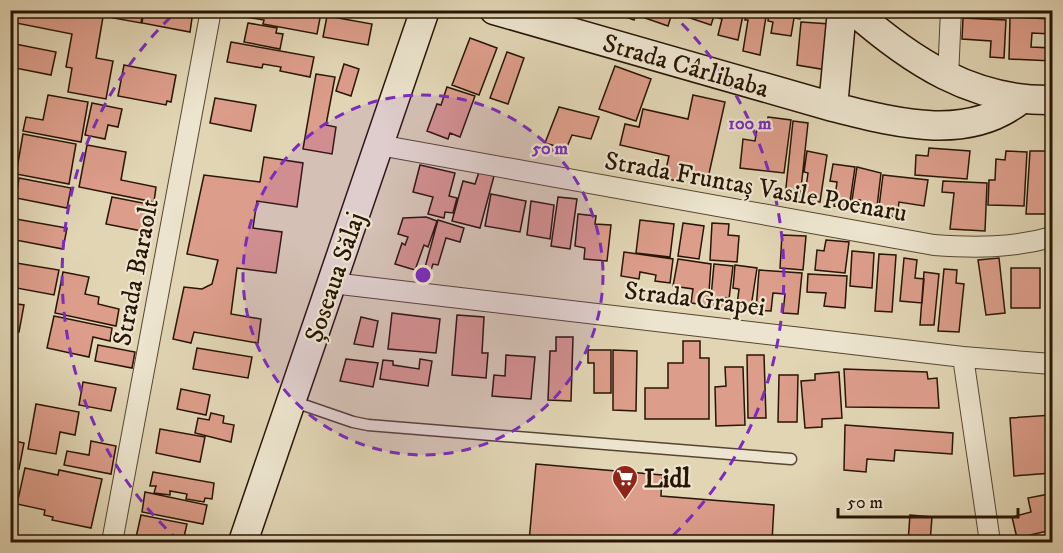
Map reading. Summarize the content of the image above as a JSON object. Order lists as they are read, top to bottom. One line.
{"streets":{"street":["Strada Cârlibaba","Strada Fruntaș Vasile Poenaru","Strada Baraolt","Șoseaua Sălaj","Strada Grapei"]},"crossings":[["Strada Fruntaș Vasile Poenaru","Șoseaua Sălaj"],["Șoseaua Sălaj","Strada Grapei"]],"places":{"supermarket":["Lidl"]},"scale_bar":"50 m","rings":["100 m","50 m"]}
